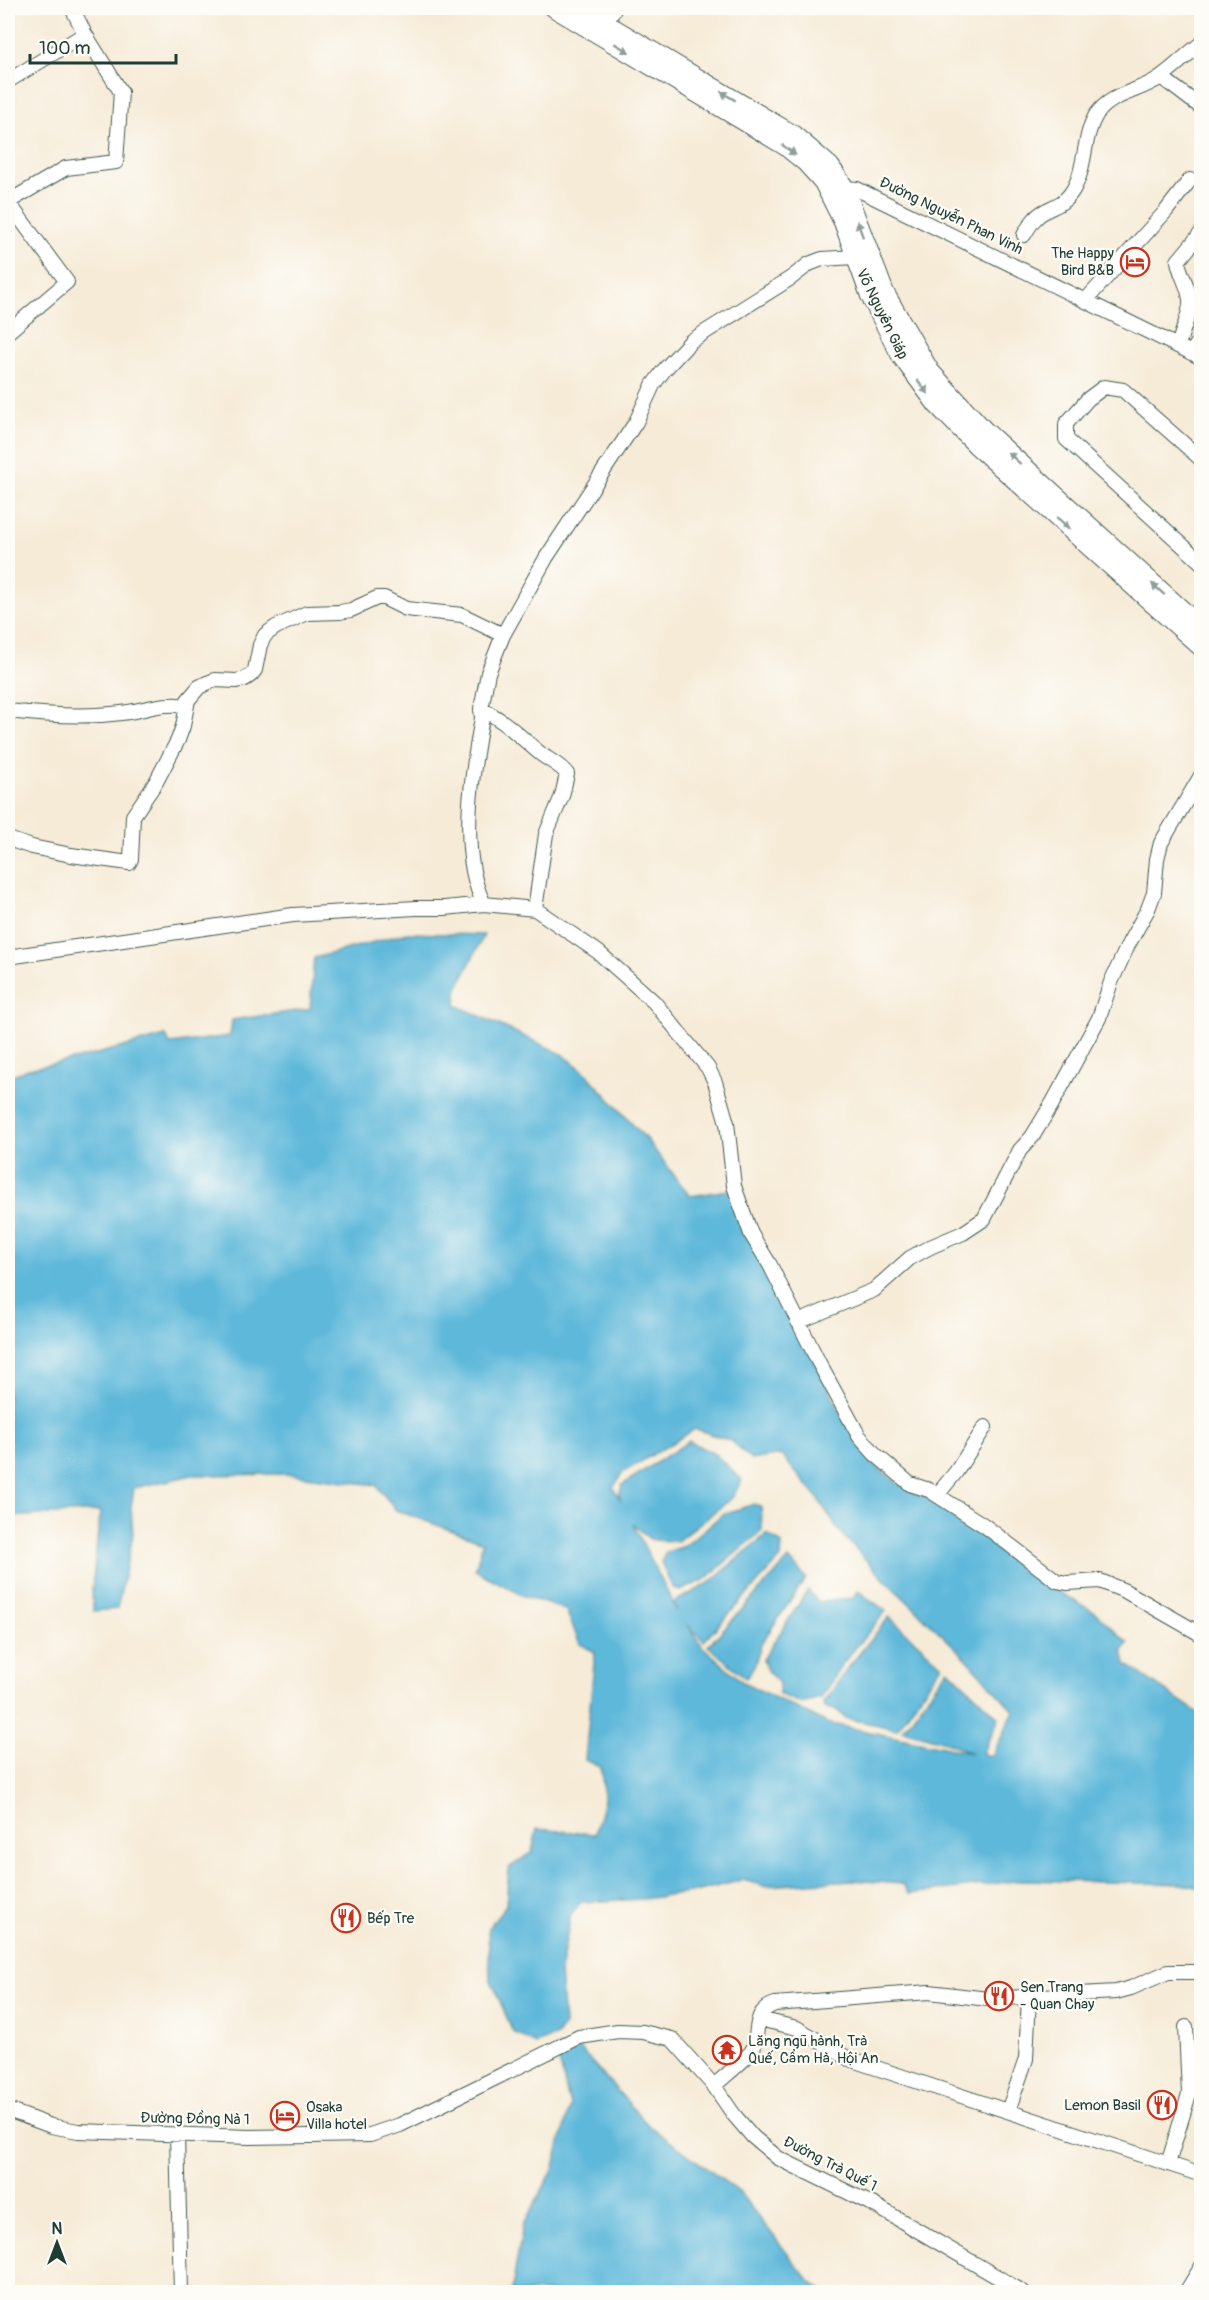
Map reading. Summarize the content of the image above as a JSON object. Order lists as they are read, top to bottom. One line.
{"streets":{"main road":["Võ Nguyên Giáp"],"street":["Đường Nguyễn Phan Vinh","Đường Đồng Nà 1","Đường Trà Quế 1"]},"crossings":[["Đường Nguyễn Phan Vinh","Võ Nguyên Giáp"],["Đường Đồng Nà 1","Đường Trà Quế 1"]],"places":{"hotel":["The Happy Bird B&B","Osaka Villa hotel"],"restaurant":["Bếp Tre","Sen Trang - Quan Chay","Lemon Basil"],"temple":["Lăng ngũ hành, Trà Quế, Cẩm Hà, Hội An"]},"scale_bar":"100 m","north":"top"}
